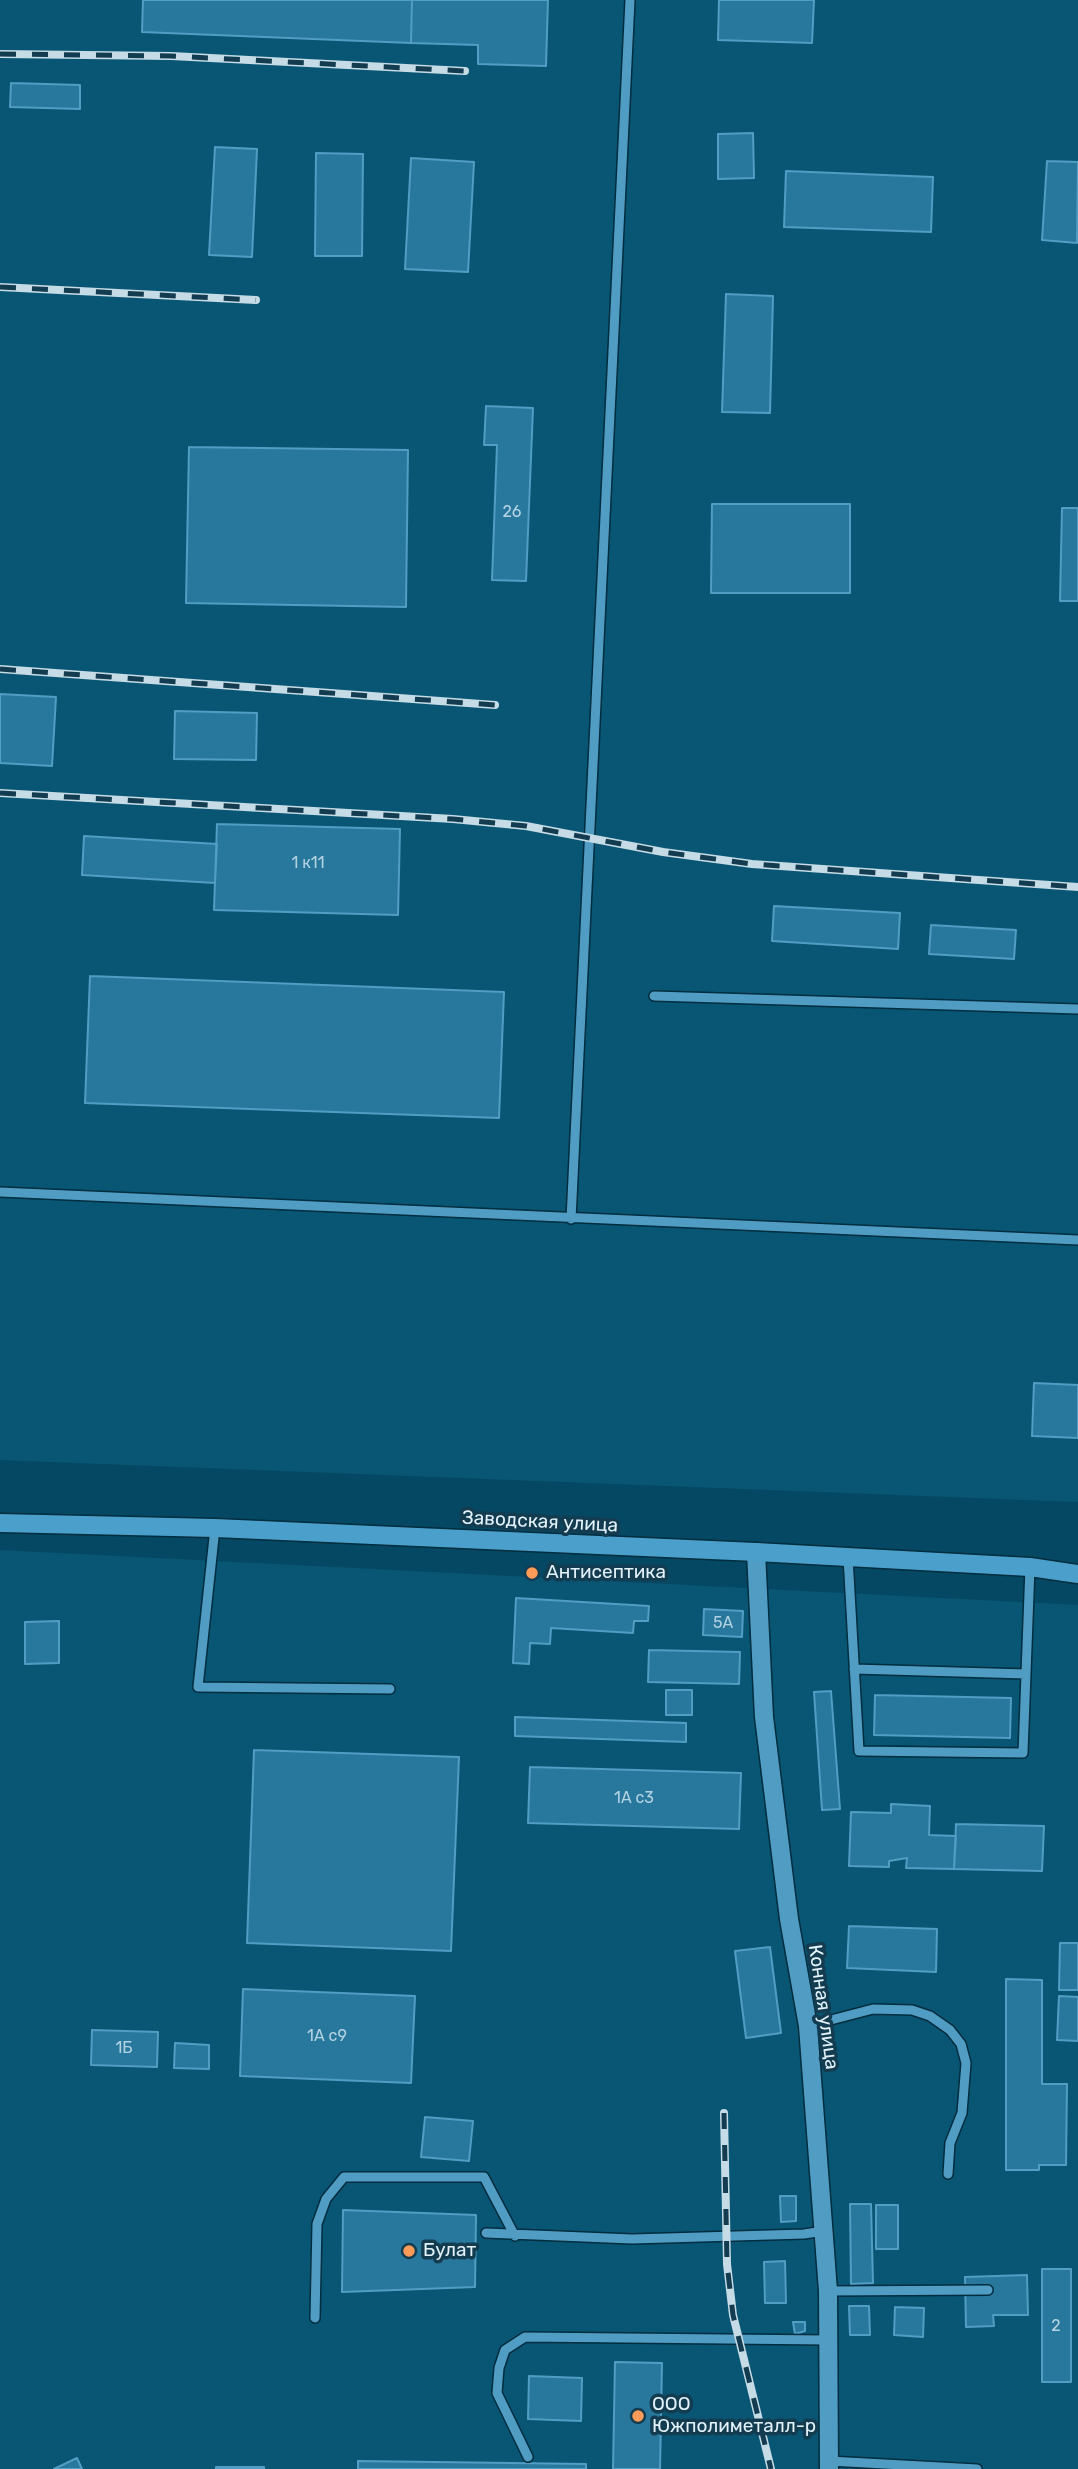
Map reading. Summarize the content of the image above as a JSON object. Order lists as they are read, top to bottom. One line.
{"streets":{"street":["Заводская улица","Конная улица"]},"crossings":[["Заводская улица","Конная улица"]],"places":["Антисептика","Булат","ООО Южполиметалл-р"],"house_numbers":["26","1 к11","5А","1А с3","1А с9","1Б","2"]}
